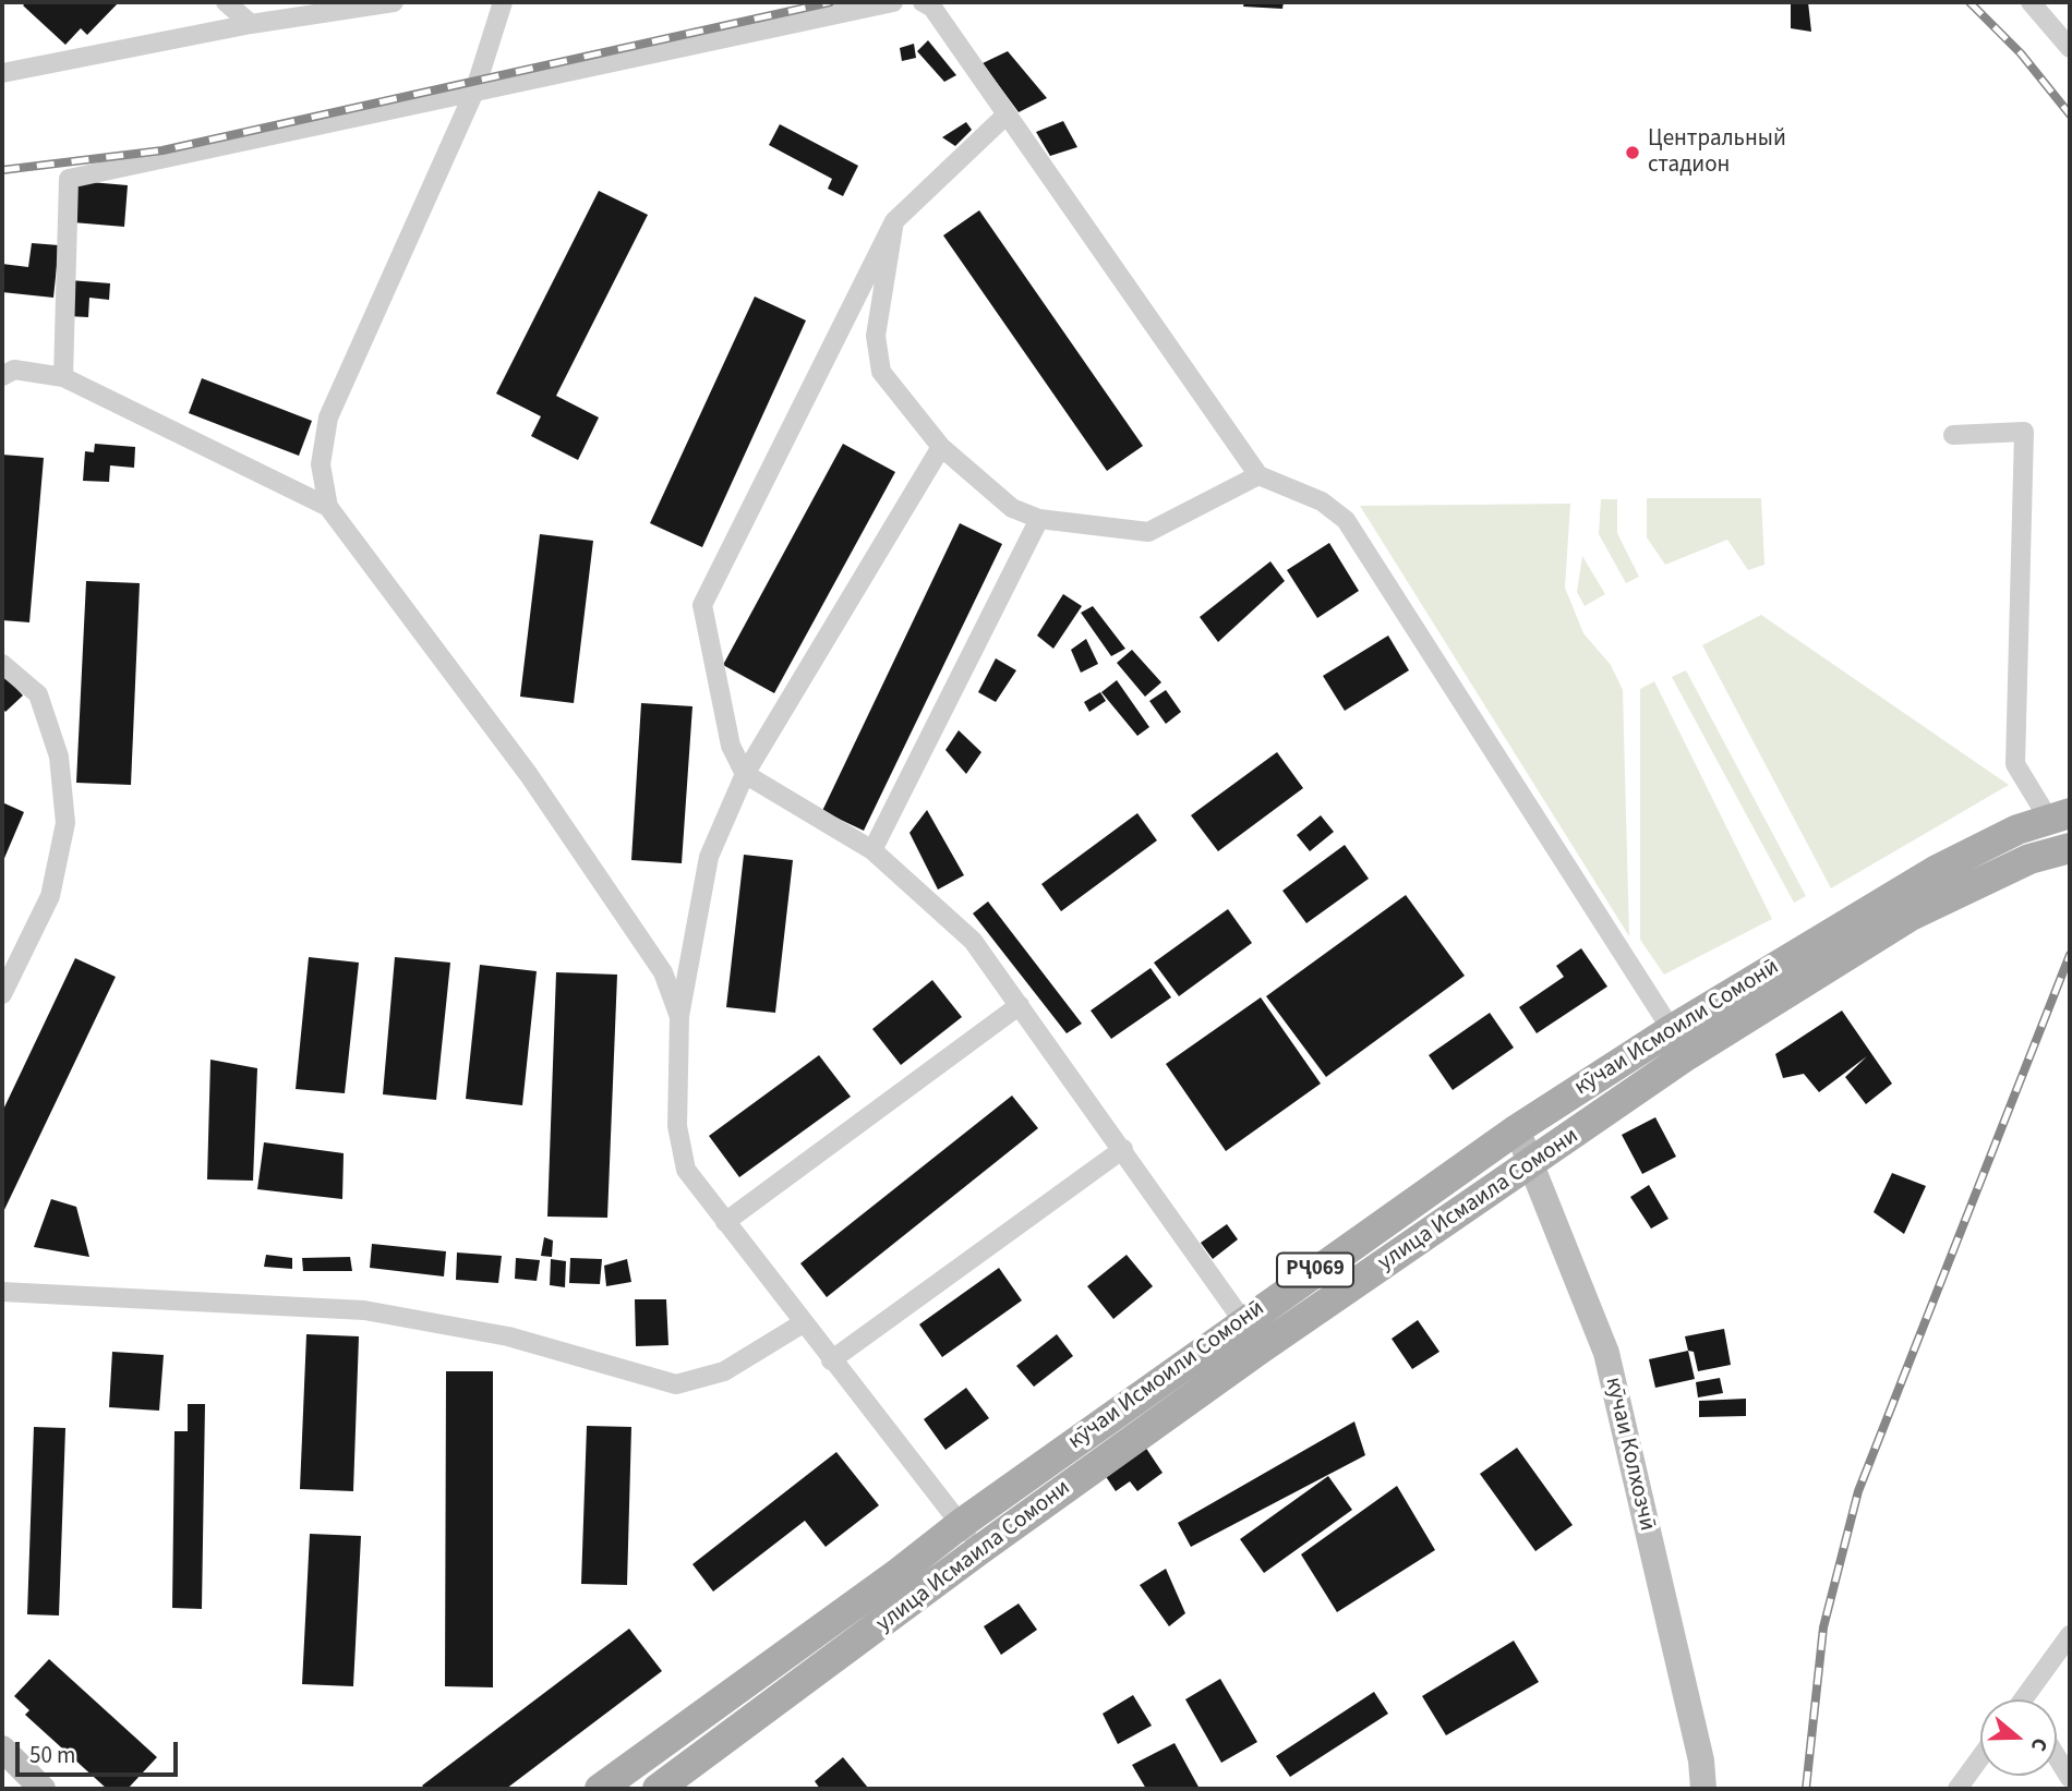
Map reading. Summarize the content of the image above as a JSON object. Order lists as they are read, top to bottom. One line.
{"streets":{"main road":["кӯчаи Исмоили Сомонӣ","улица Исмаила Сомони","РҶ069","кӯчаи Колхозчӣ"]},"crossings":[["кӯчаи Исмоили Сомонӣ","улица Исмаила Сомони"],["кӯчаи Исмоили Сомонӣ","кӯчаи Колхозчӣ"],["улица Исмаила Сомони","кӯчаи Колхозчӣ"]],"places":["Центральный стадион"],"scale_bar":"50 m","north":"right"}
